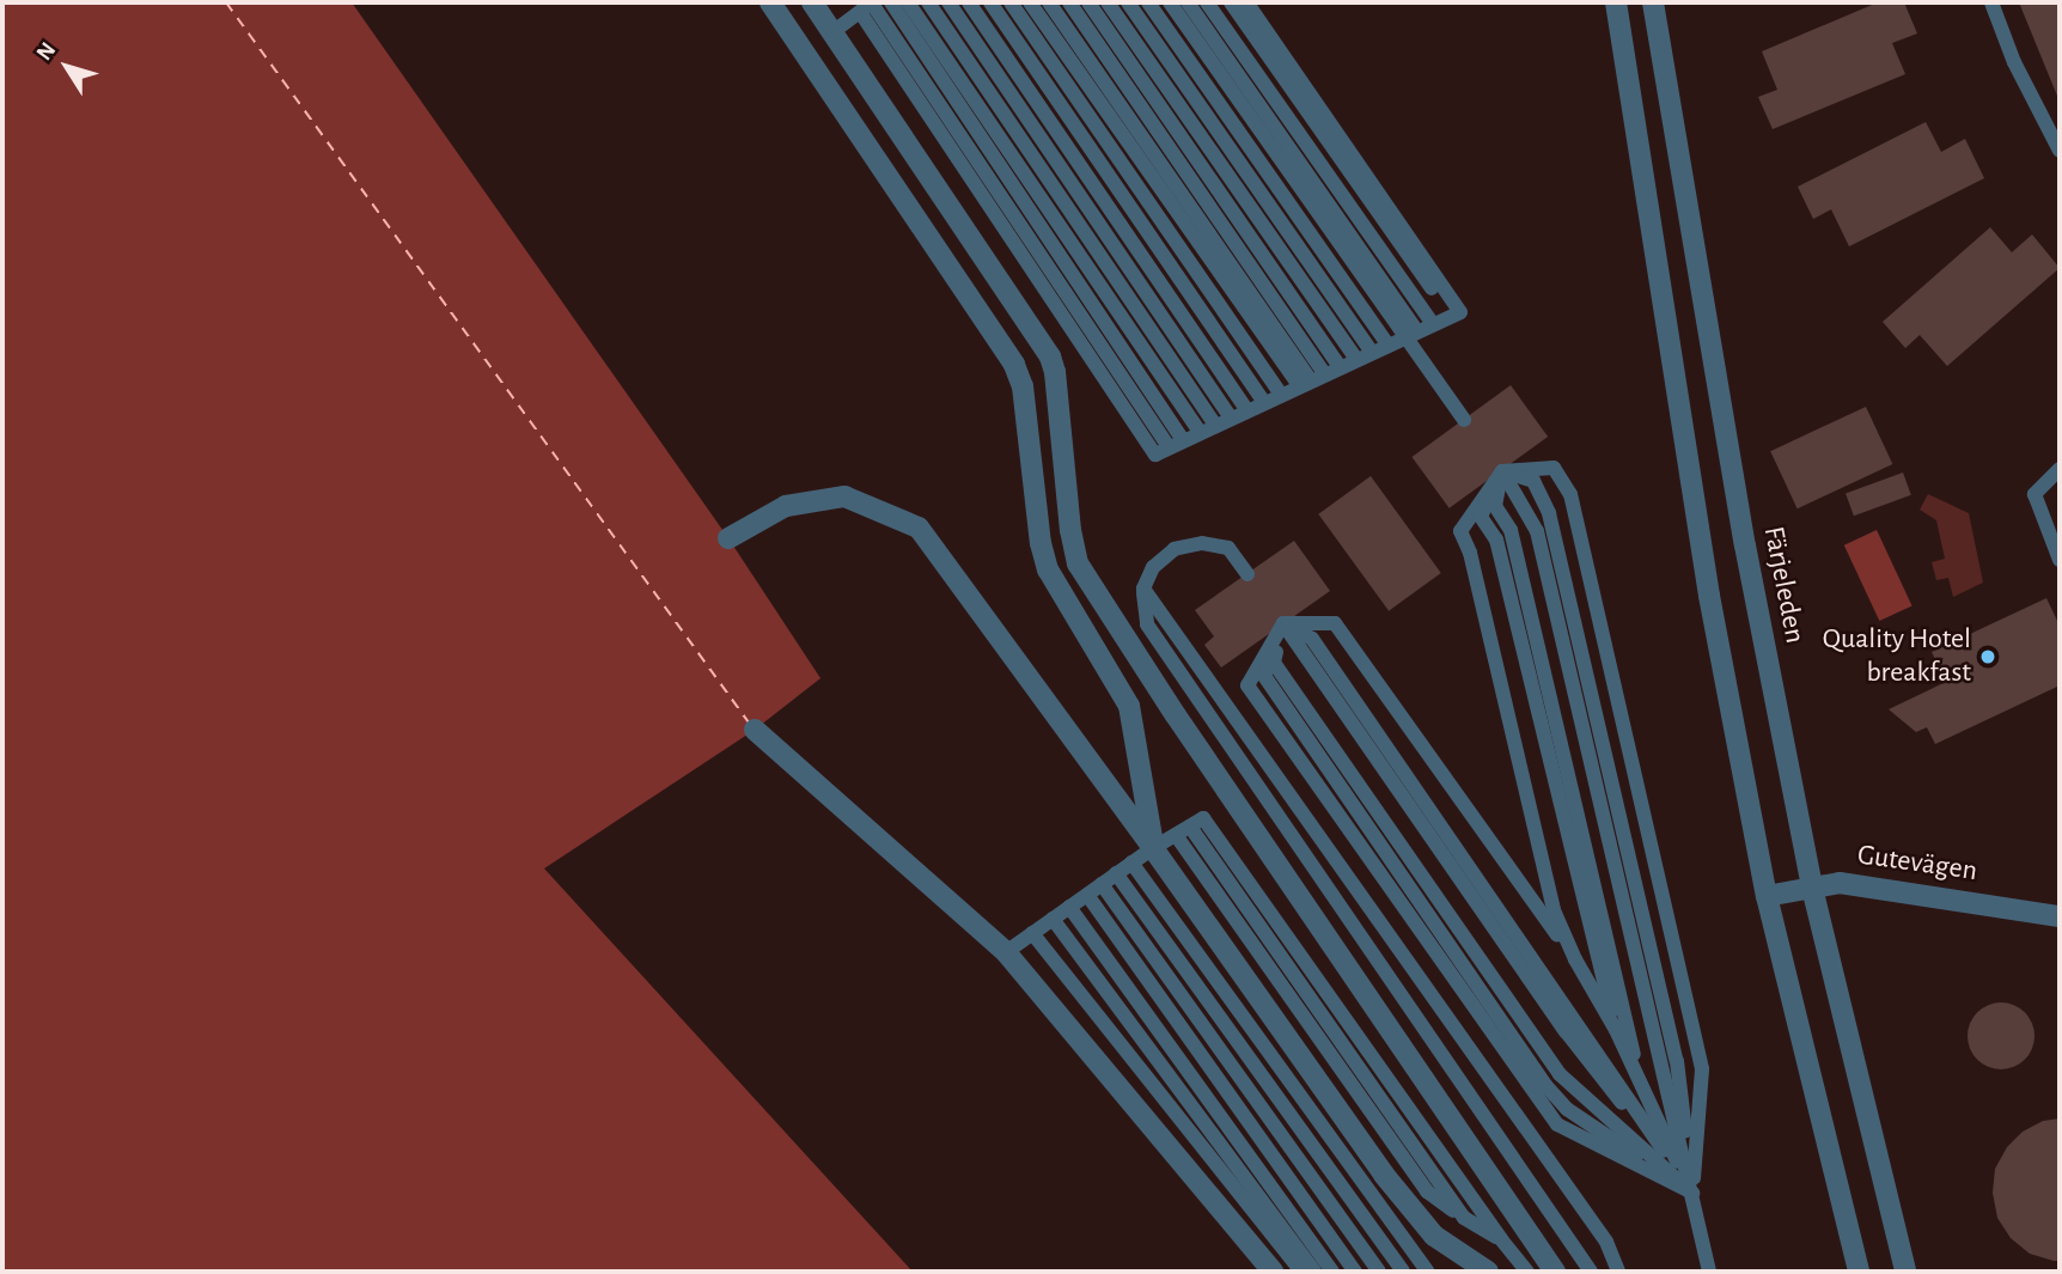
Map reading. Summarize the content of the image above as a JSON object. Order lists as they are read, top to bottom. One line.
{"streets":{"street":["Färjeleden","Gutevägen"]},"crossings":[["Färjeleden","Gutevägen"]],"places":["Quality Hotel breakfast"],"north":"top left"}
